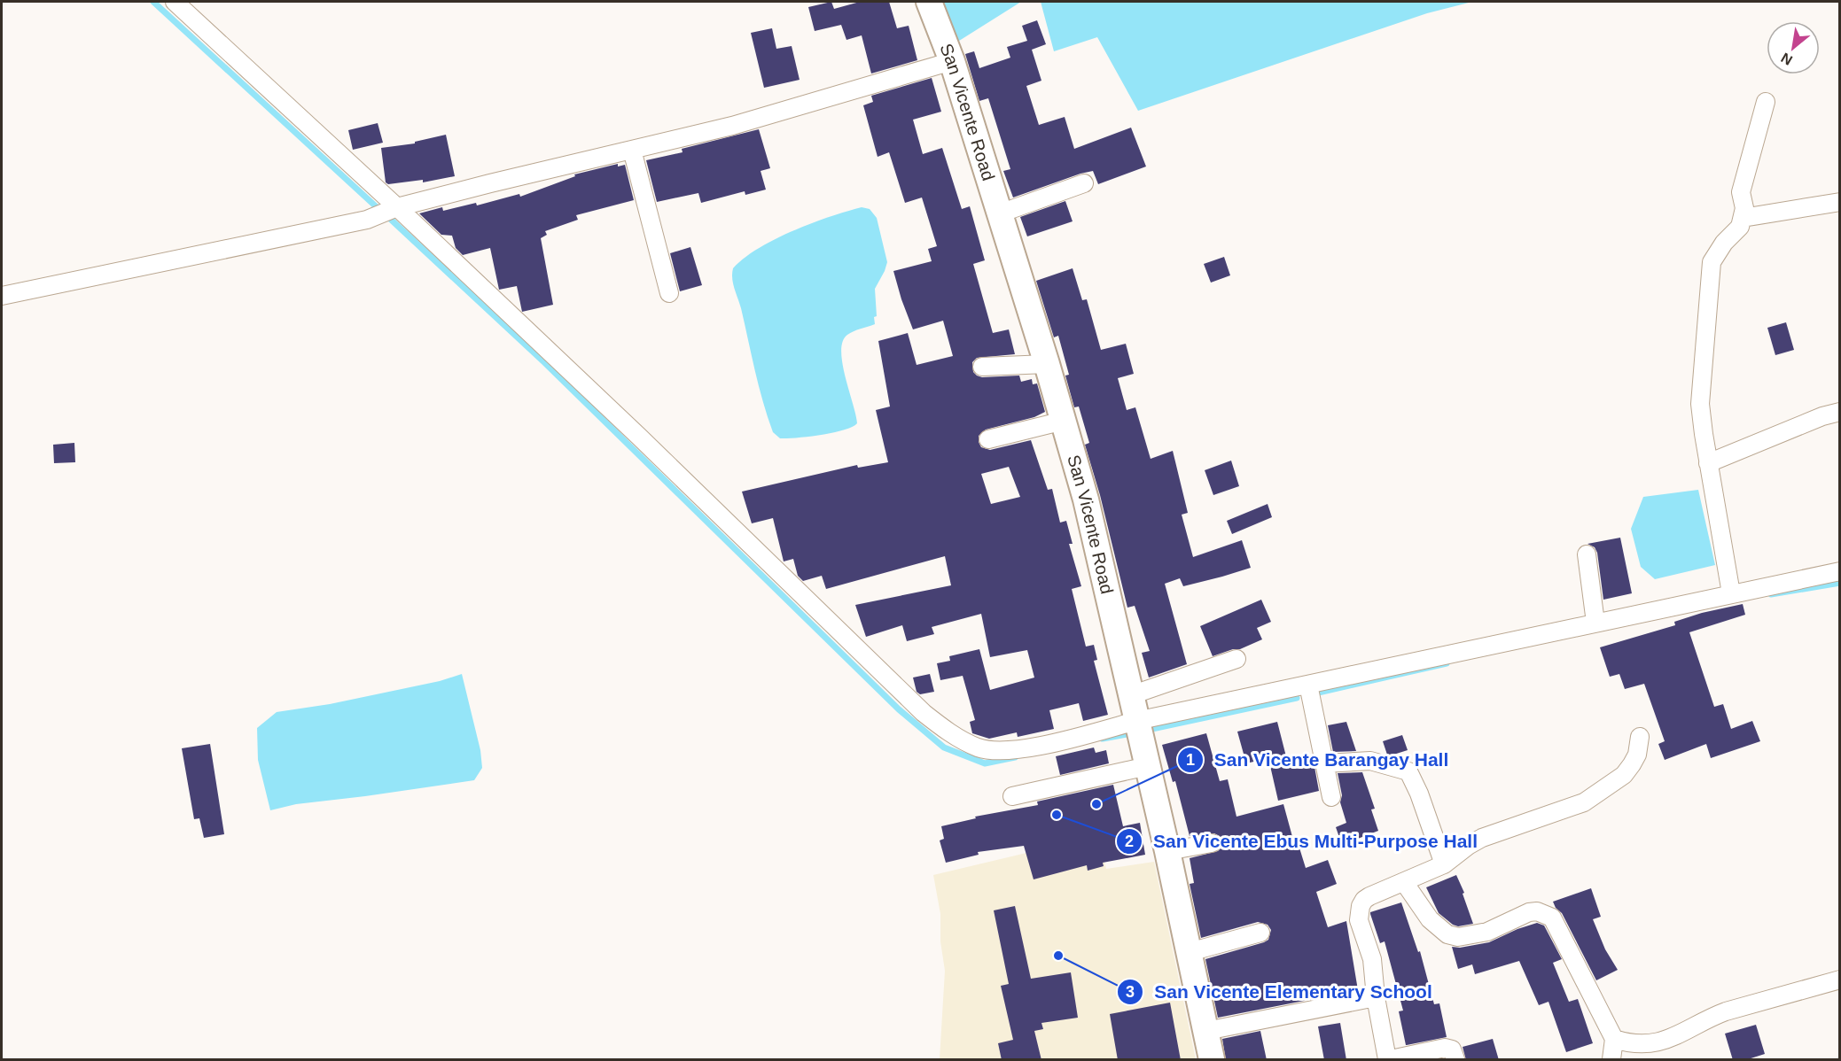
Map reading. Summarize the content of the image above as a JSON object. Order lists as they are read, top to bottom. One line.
{"streets":{"street":["San Vicente Road"]},"places":["San Vicente Barangay Hall","San Vicente Ebus Multi-Purpose Hall","San Vicente Elementary School"],"north":"bottom left"}
